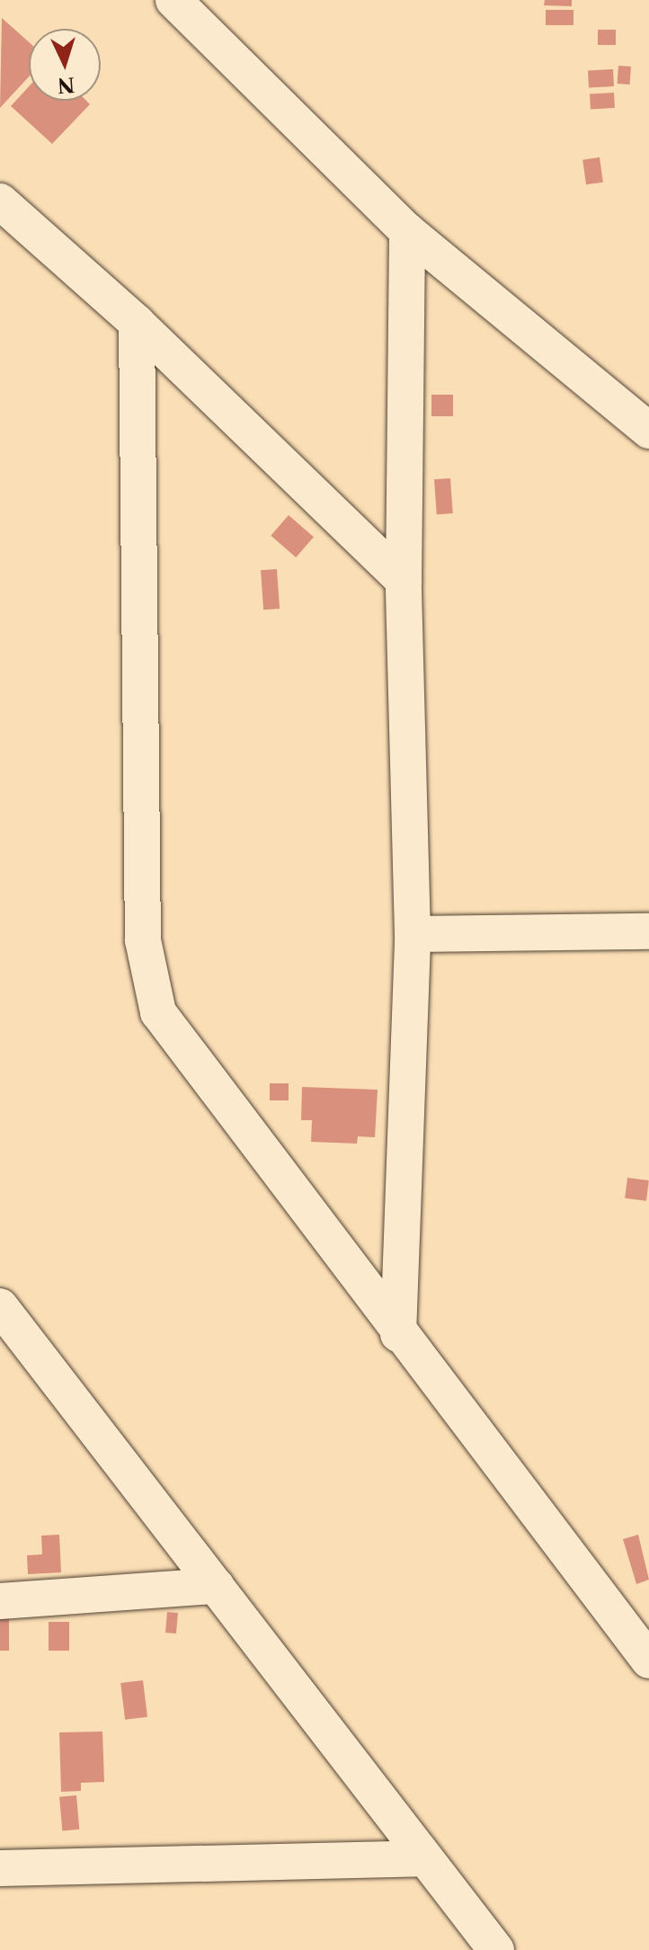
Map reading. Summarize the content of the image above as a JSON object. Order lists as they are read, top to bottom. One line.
{"north":"bottom"}
